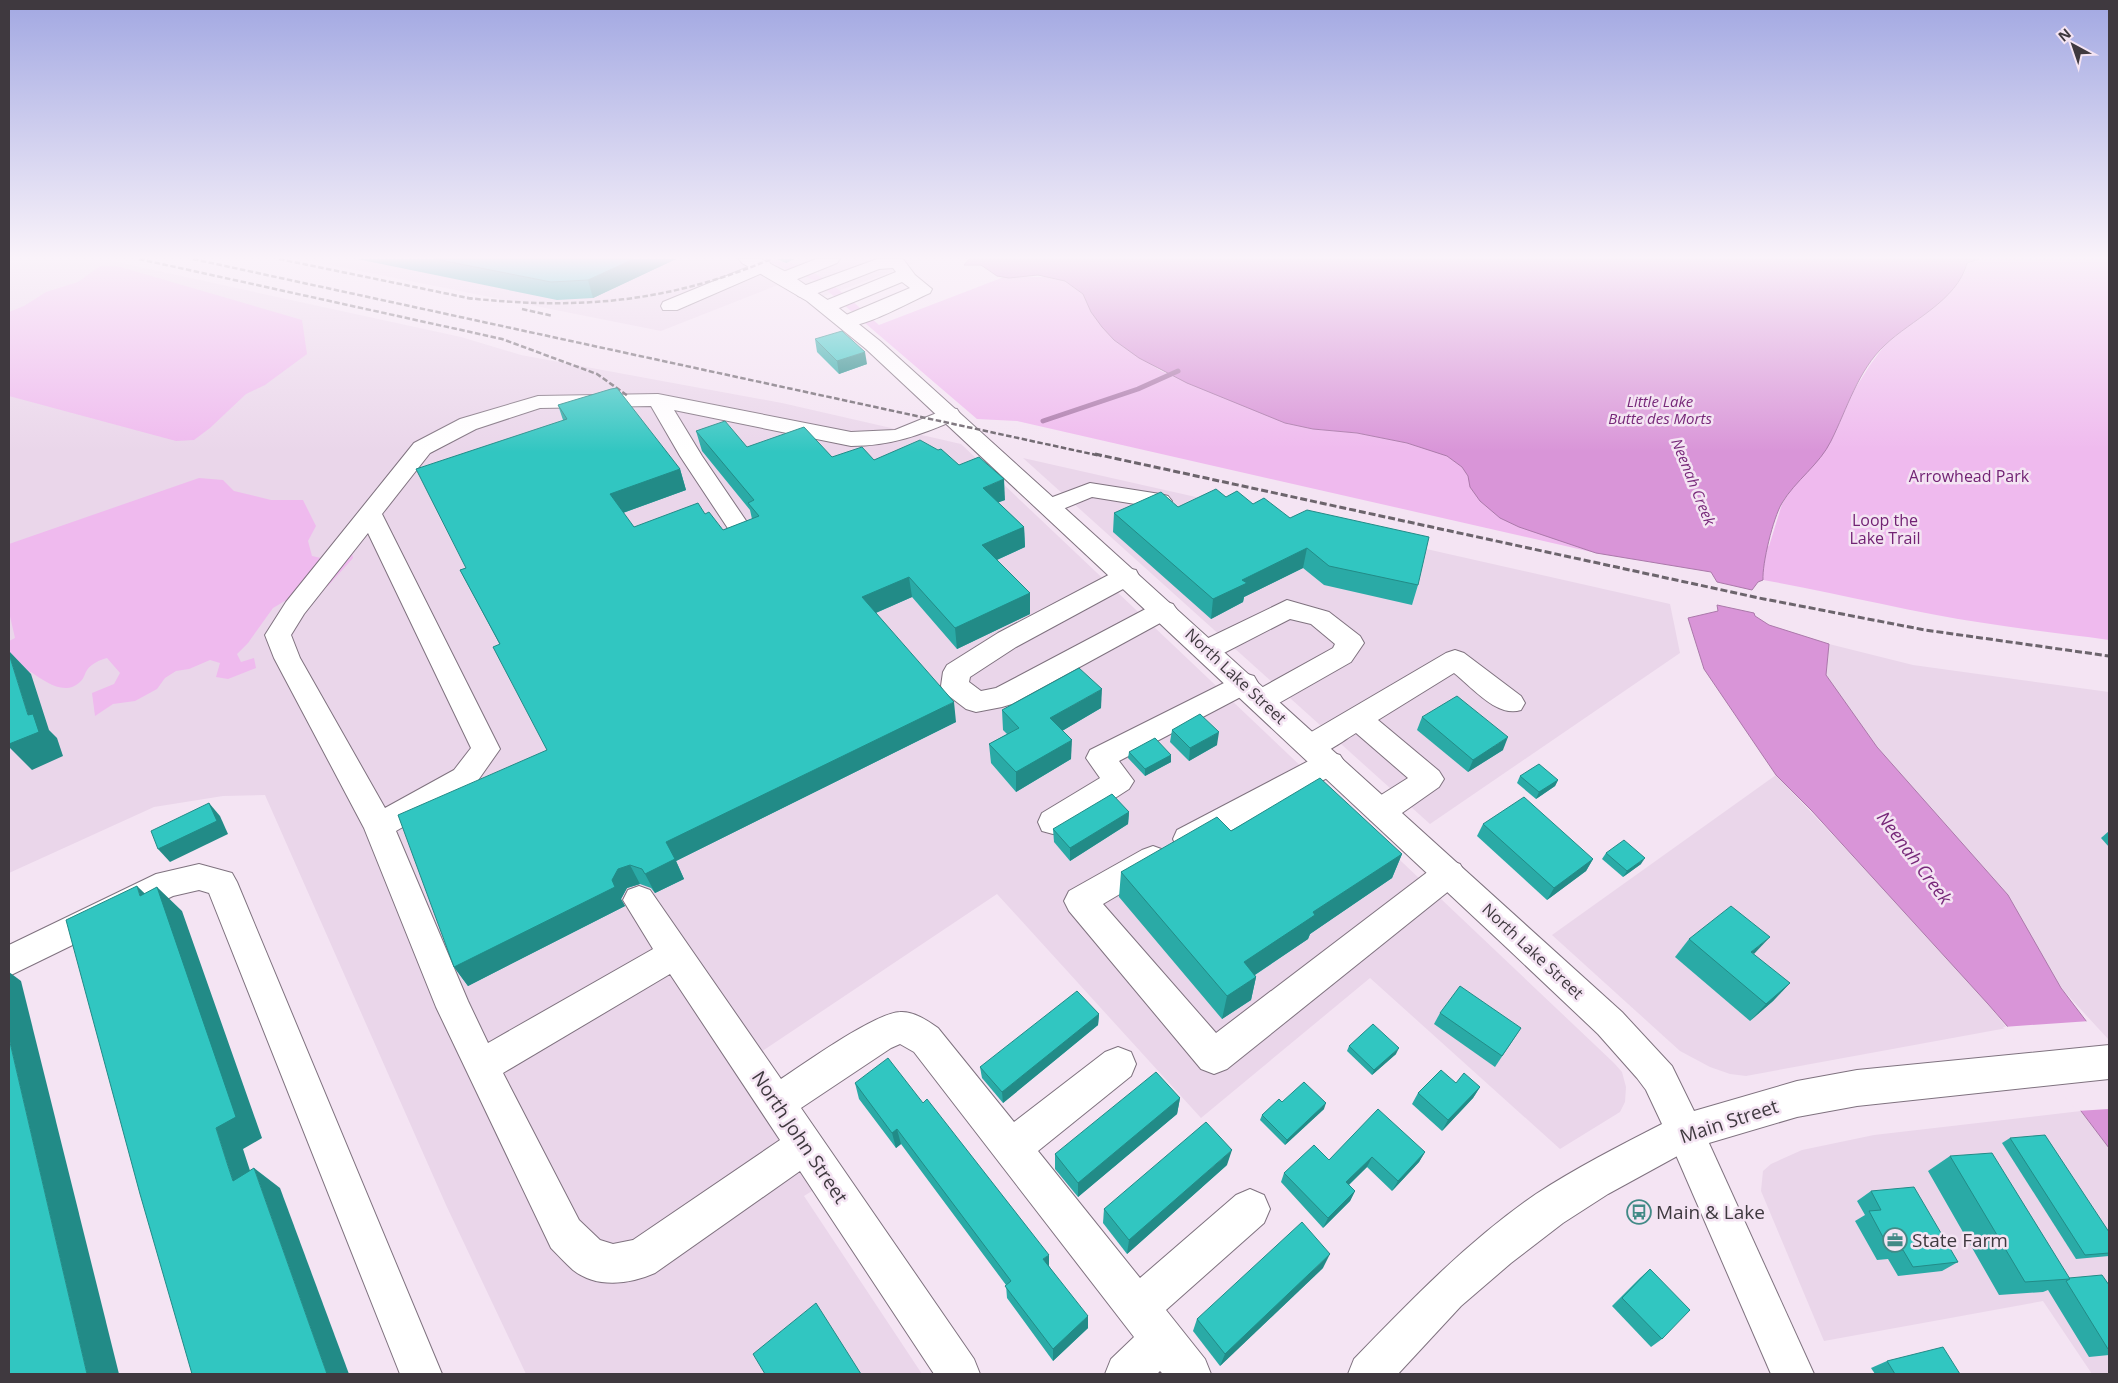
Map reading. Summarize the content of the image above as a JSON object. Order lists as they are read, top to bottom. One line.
{"streets":{"main road":["North Lake Street","Main Street","North John Street"]},"crossings":[["North Lake Street","Main Street"]],"water":["Little Lake Butte des Morts","Neenah Creek"],"parks":["Arrowhead Park","Loop the Lake Trail"],"places":{"bus stop":["Main & Lake"],"office":["State Farm"]},"north":"top left"}
